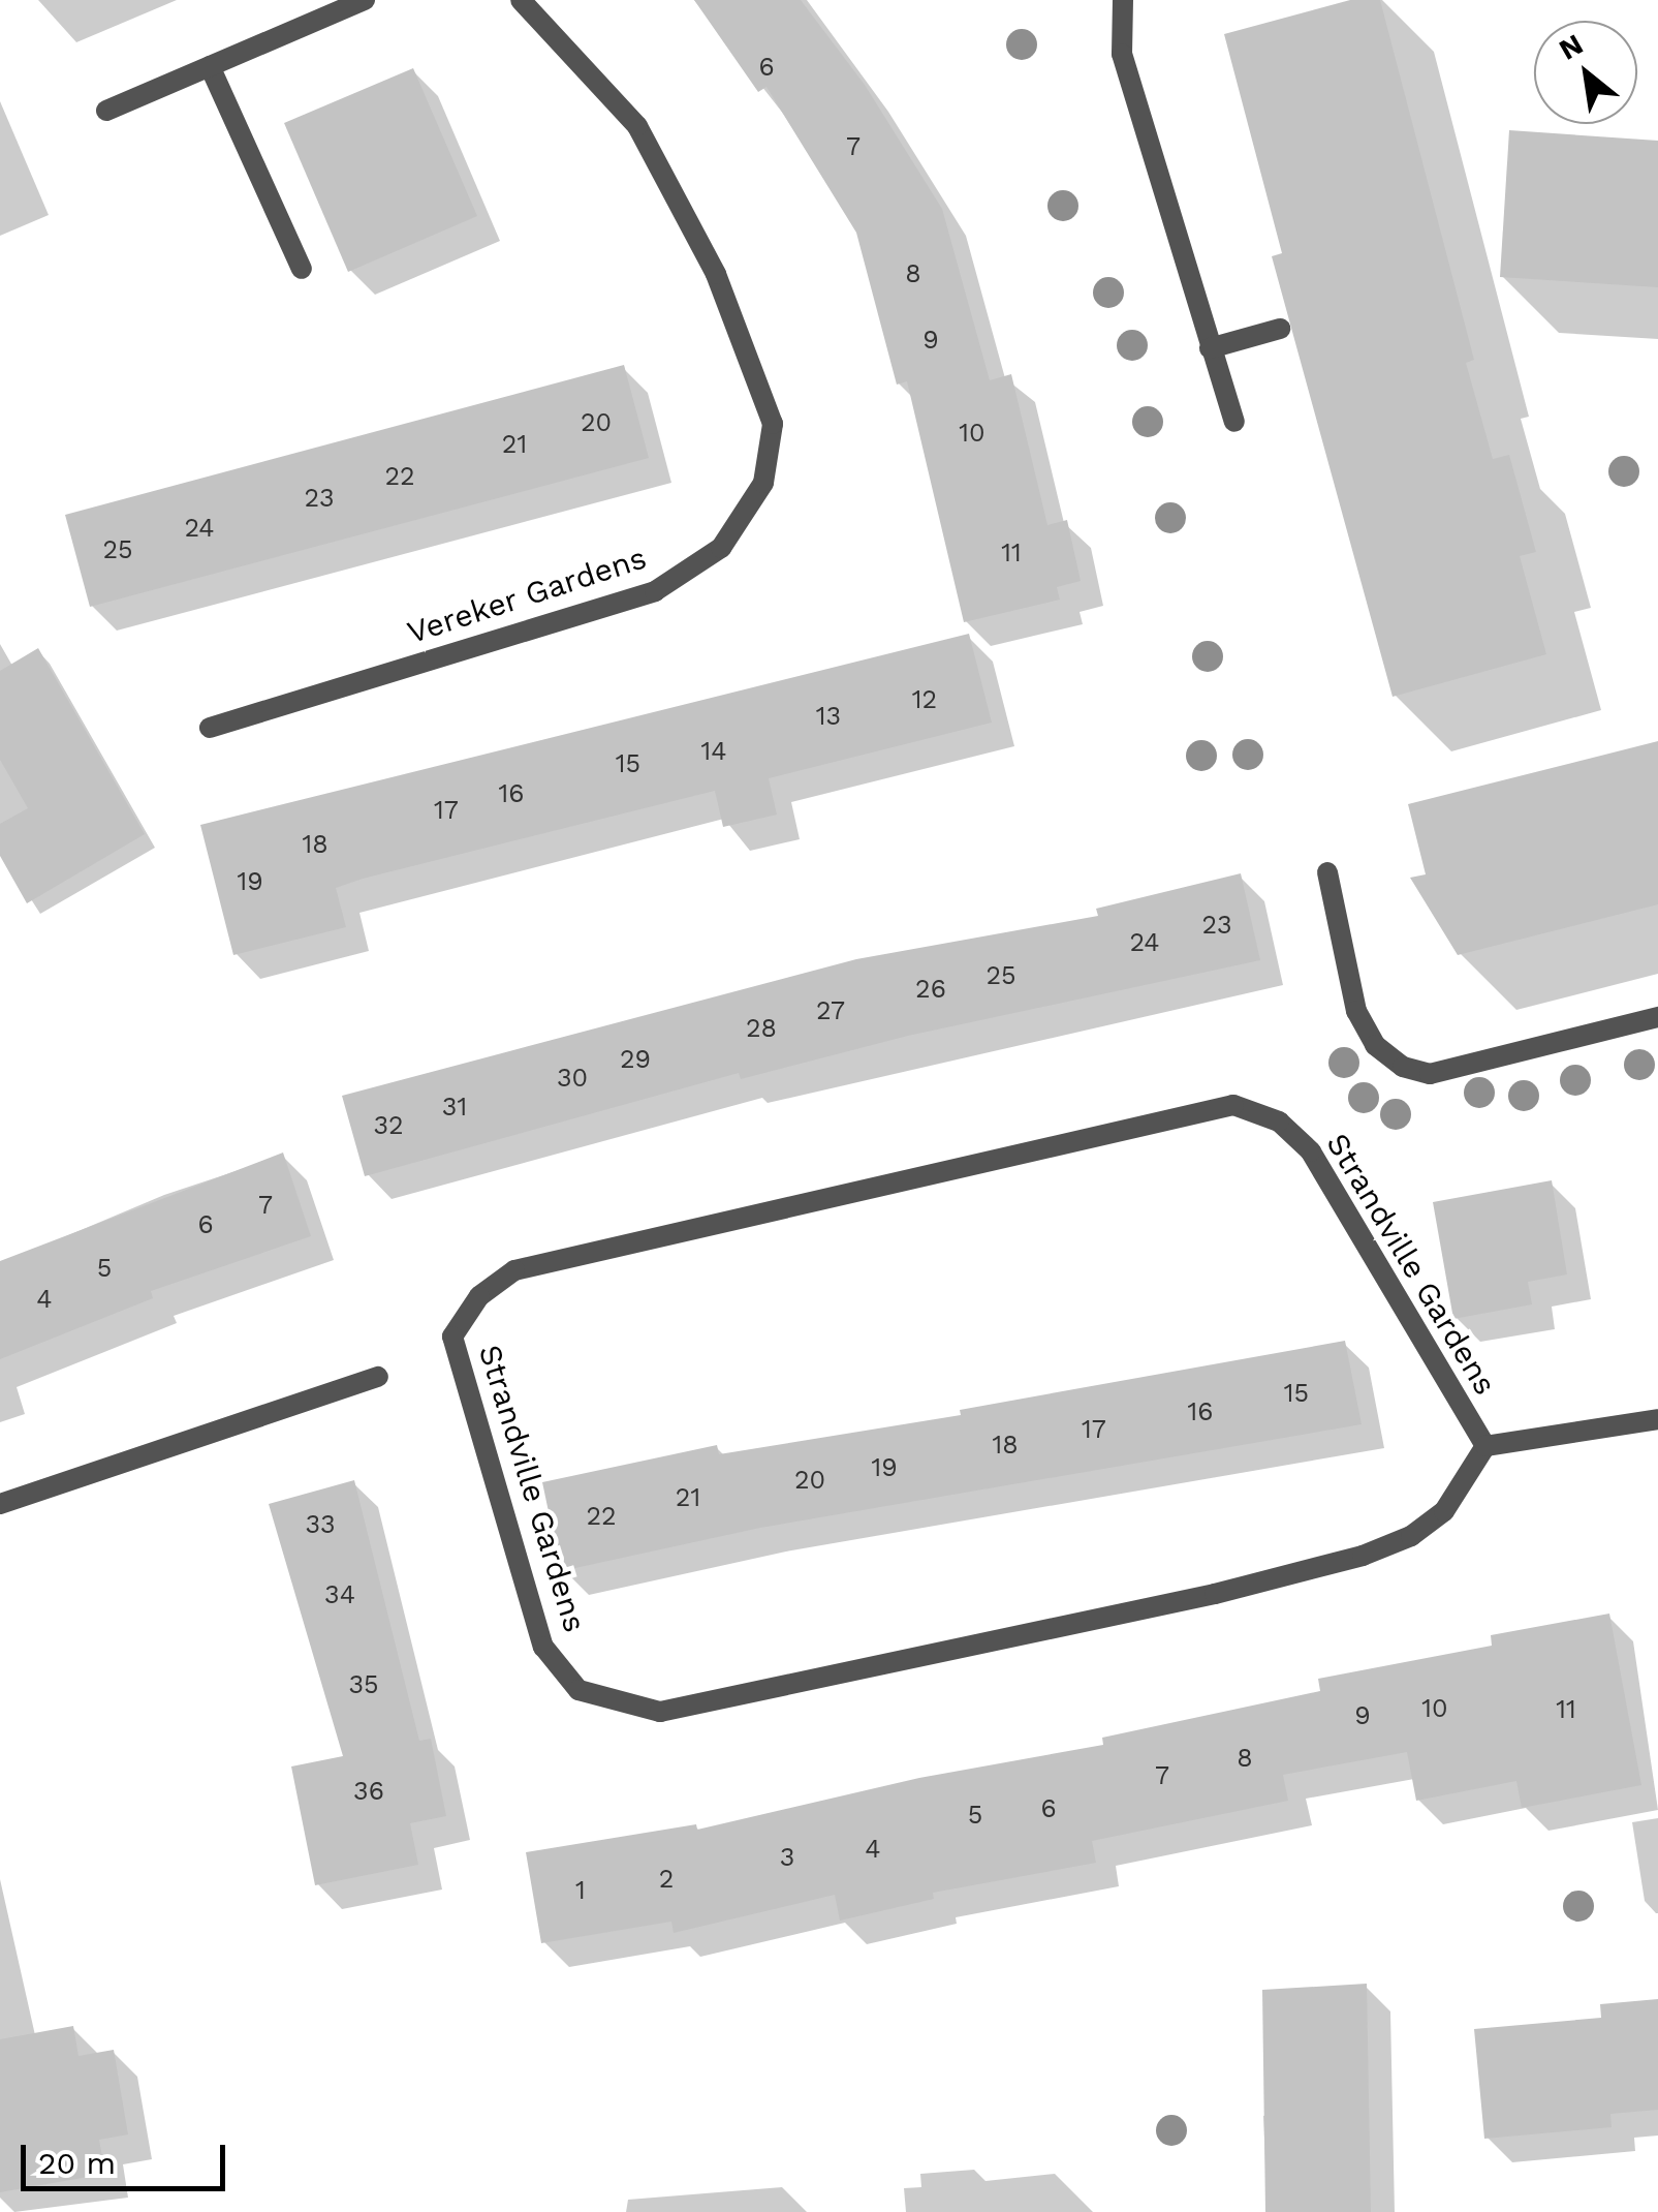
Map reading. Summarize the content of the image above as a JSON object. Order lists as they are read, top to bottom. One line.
{"streets":{"street":["Vereker Gardens","Strandville Gardens"]},"house_numbers":["6","7","8","9","20","10","21","22","23","24","25","11","12","13","14","15","16","17","18","19","23","24","25","26","27","28","29","30","31","32","7","6","5","4","15","16","17","18","19","20","21","22","33","34","35","10","11","9","8","7","36","6","5","4","3","2","1"],"scale_bar":"20 m","north":"top left"}
